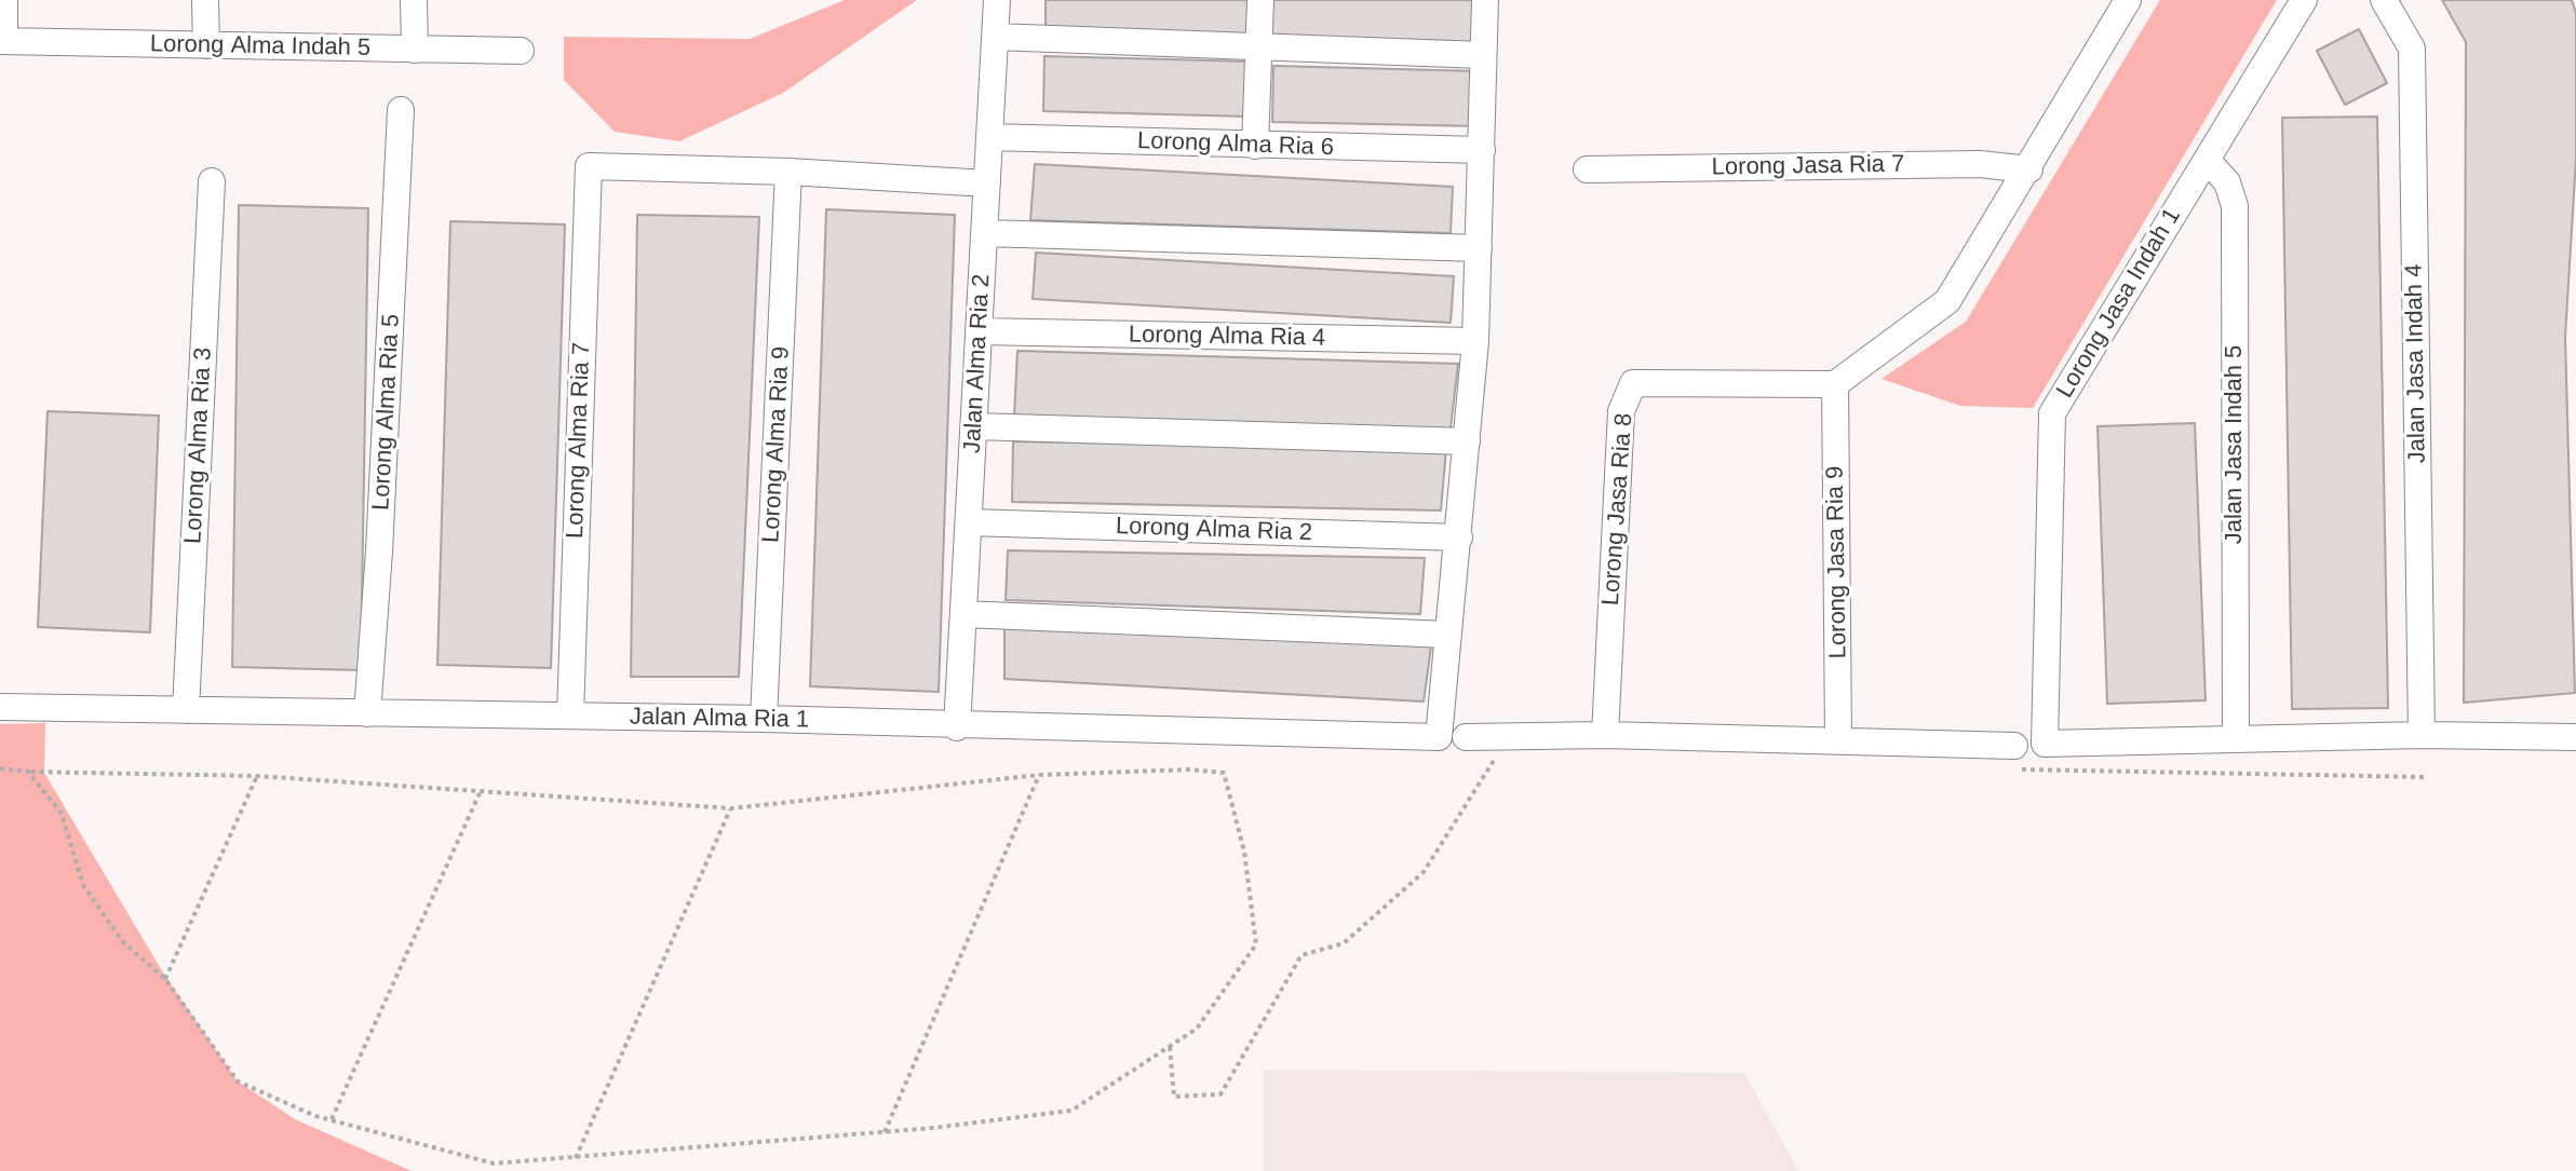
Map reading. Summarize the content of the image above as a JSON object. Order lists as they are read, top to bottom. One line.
{"streets":{"street":["Lorong Alma Indah 5","Lorong Alma Ria 6","Lorong Jasa Ria 7","Lorong Jasa Indah 1","Lorong Alma Ria 4","Jalan Alma Ria 2","Jalan Jasa Indah 4","Lorong Alma Ria 5","Lorong Alma Ria 7","Lorong Alma Ria 9","Jalan Jasa Indah 5","Lorong Alma Ria 3","Lorong Jasa Ria 8","Lorong Alma Ria 2","Lorong Jasa Ria 9","Jalan Alma Ria 1"]},"crossings":[["Lorong Alma Ria 6","Jalan Alma Ria 2"],["Lorong Jasa Indah 1","Jalan Jasa Indah 5"],["Lorong Alma Ria 4","Jalan Alma Ria 2"],["Jalan Alma Ria 2","Lorong Alma Ria 2"],["Jalan Alma Ria 2","Jalan Alma Ria 1"],["Lorong Alma Ria 5","Jalan Alma Ria 1"],["Lorong Alma Ria 7","Lorong Alma Ria 9"],["Lorong Alma Ria 7","Jalan Alma Ria 1"],["Lorong Alma Ria 9","Jalan Alma Ria 1"],["Lorong Alma Ria 3","Jalan Alma Ria 1"],["Lorong Jasa Ria 8","Lorong Jasa Ria 9"]]}
